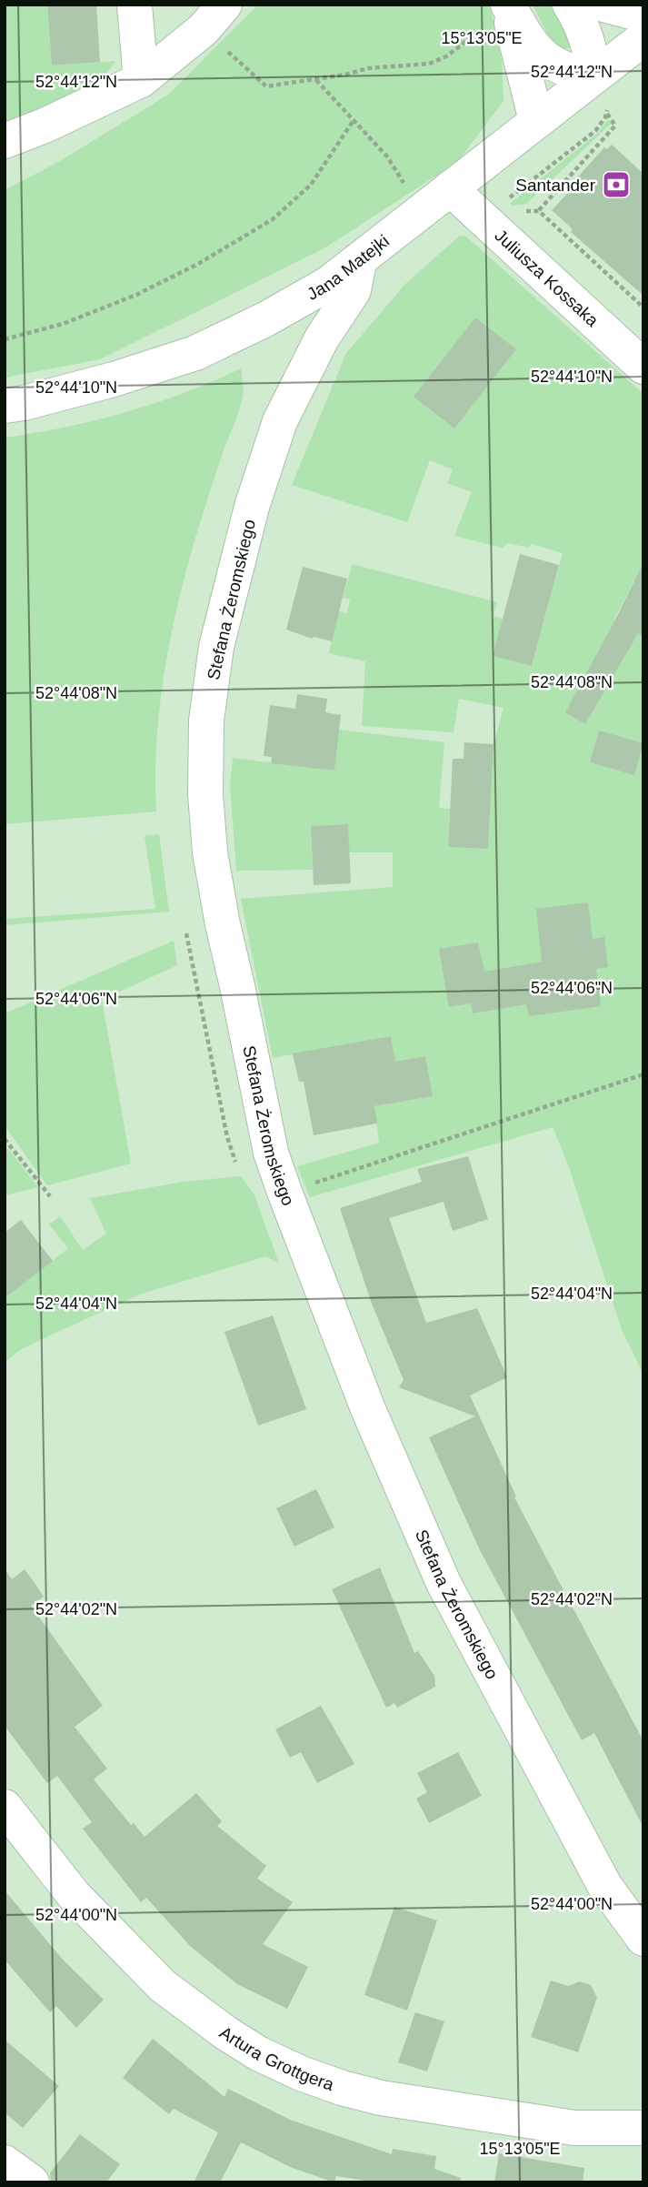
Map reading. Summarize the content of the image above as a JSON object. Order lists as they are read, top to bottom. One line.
{"streets":{"street":["Jana Matejki","Juliusza Kossaka","Stefana Żeromskiego","Artura Grottgera"]},"crossings":[["Jana Matejki","Juliusza Kossaka"],["Jana Matejki","Stefana Żeromskiego"]],"places":{"bank":["Santander"]},"coordinates":["15°13'05\"E","52°44'12\"N","52°44'10\"N","52°44'08\"N","52°44'06\"N","52°44'04\"N","52°44'02\"N","52°44'00\"N"]}
